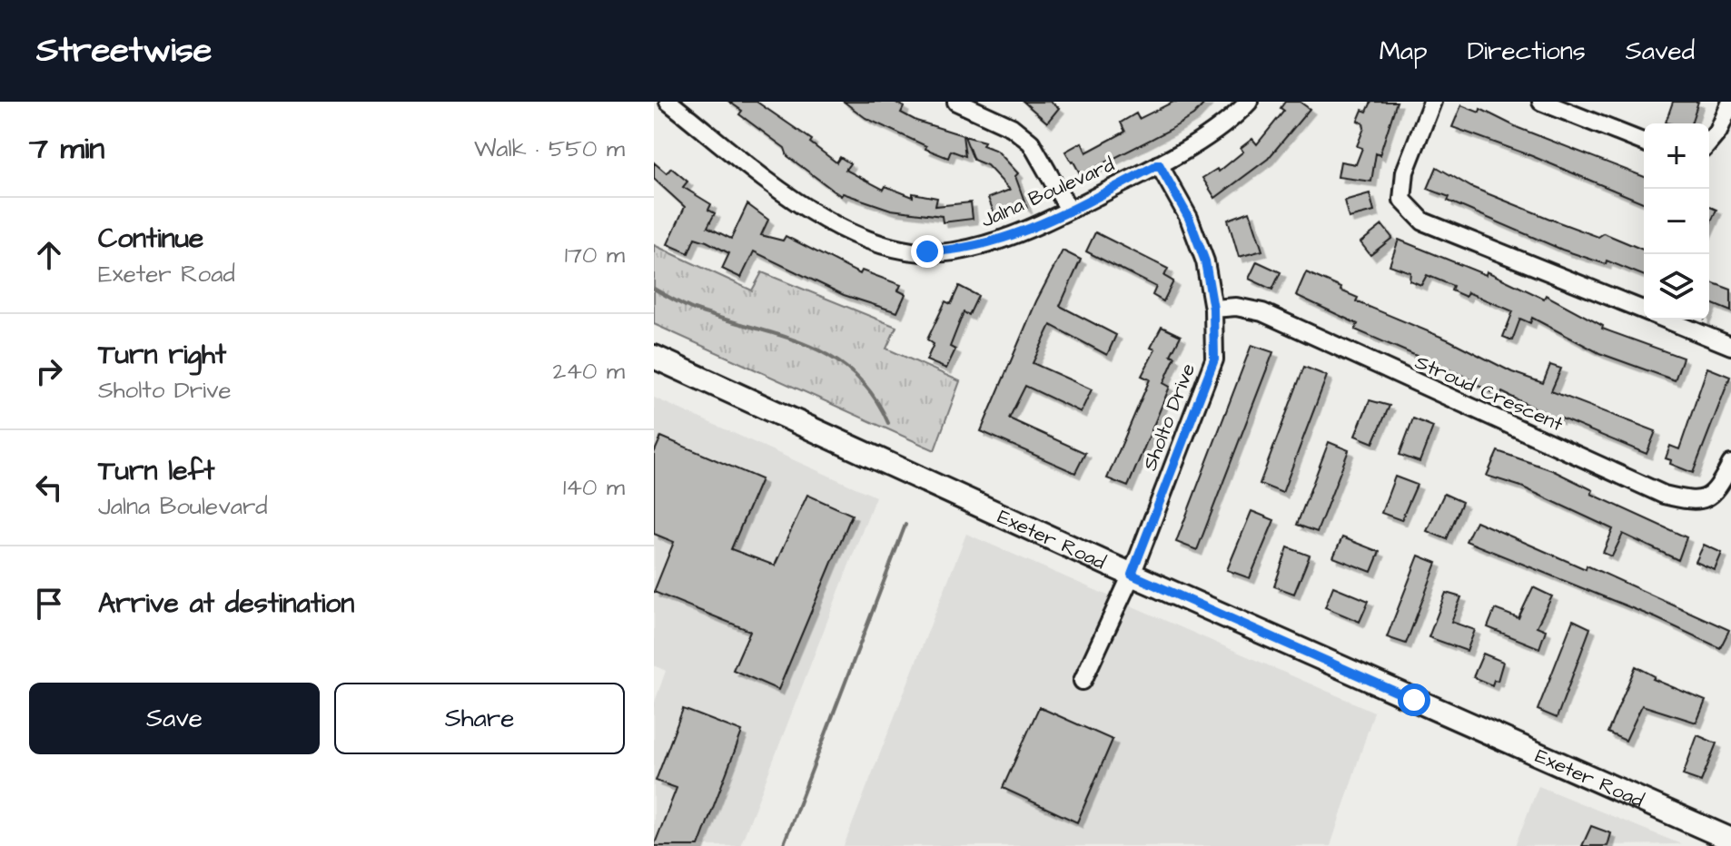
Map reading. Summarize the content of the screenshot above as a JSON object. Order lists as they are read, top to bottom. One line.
{"streets":{"main road":["Exeter Road"],"street":["Jalna Boulevard","Stroud Crescent","Sholto Drive"]},"crossings":[["Jalna Boulevard","Sholto Drive"],["Stroud Crescent","Sholto Drive"],["Sholto Drive","Exeter Road"]],"page":{"header":"Streetwise","nav":["Map","Directions","Saved"],"heading":["7 min","Walk · 550 m"],"map_buttons":["+","−"],"list":[["Continue","Exeter Road","170 m"],["Turn right","Sholto Drive","240 m"],["Turn left","Jalna Boulevard","140 m"],"Arrive at destination"],"buttons":["Save","Share"]}}
